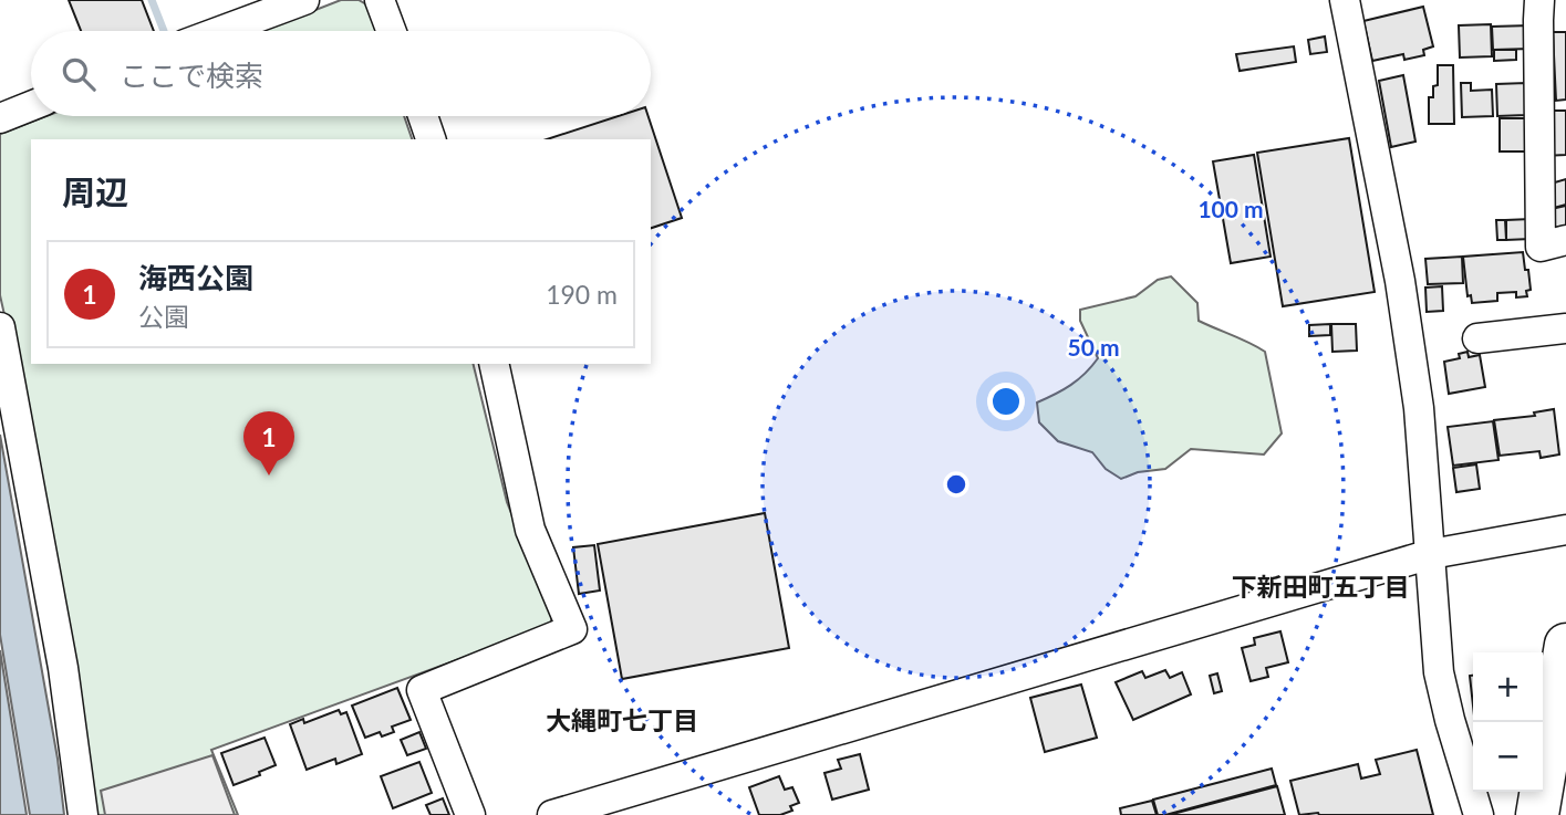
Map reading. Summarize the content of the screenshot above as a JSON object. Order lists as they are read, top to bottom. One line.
{"districts":["下新田町五丁目","大縄町七丁目"],"page":{"search":"ここで検索","heading":"周辺","list":[{"mark":"1","name":"海西公園","note":"公園","value":"190 m"}],"pins":"1","map_buttons":["+","−"]},"rings":["100 m","50 m"]}
